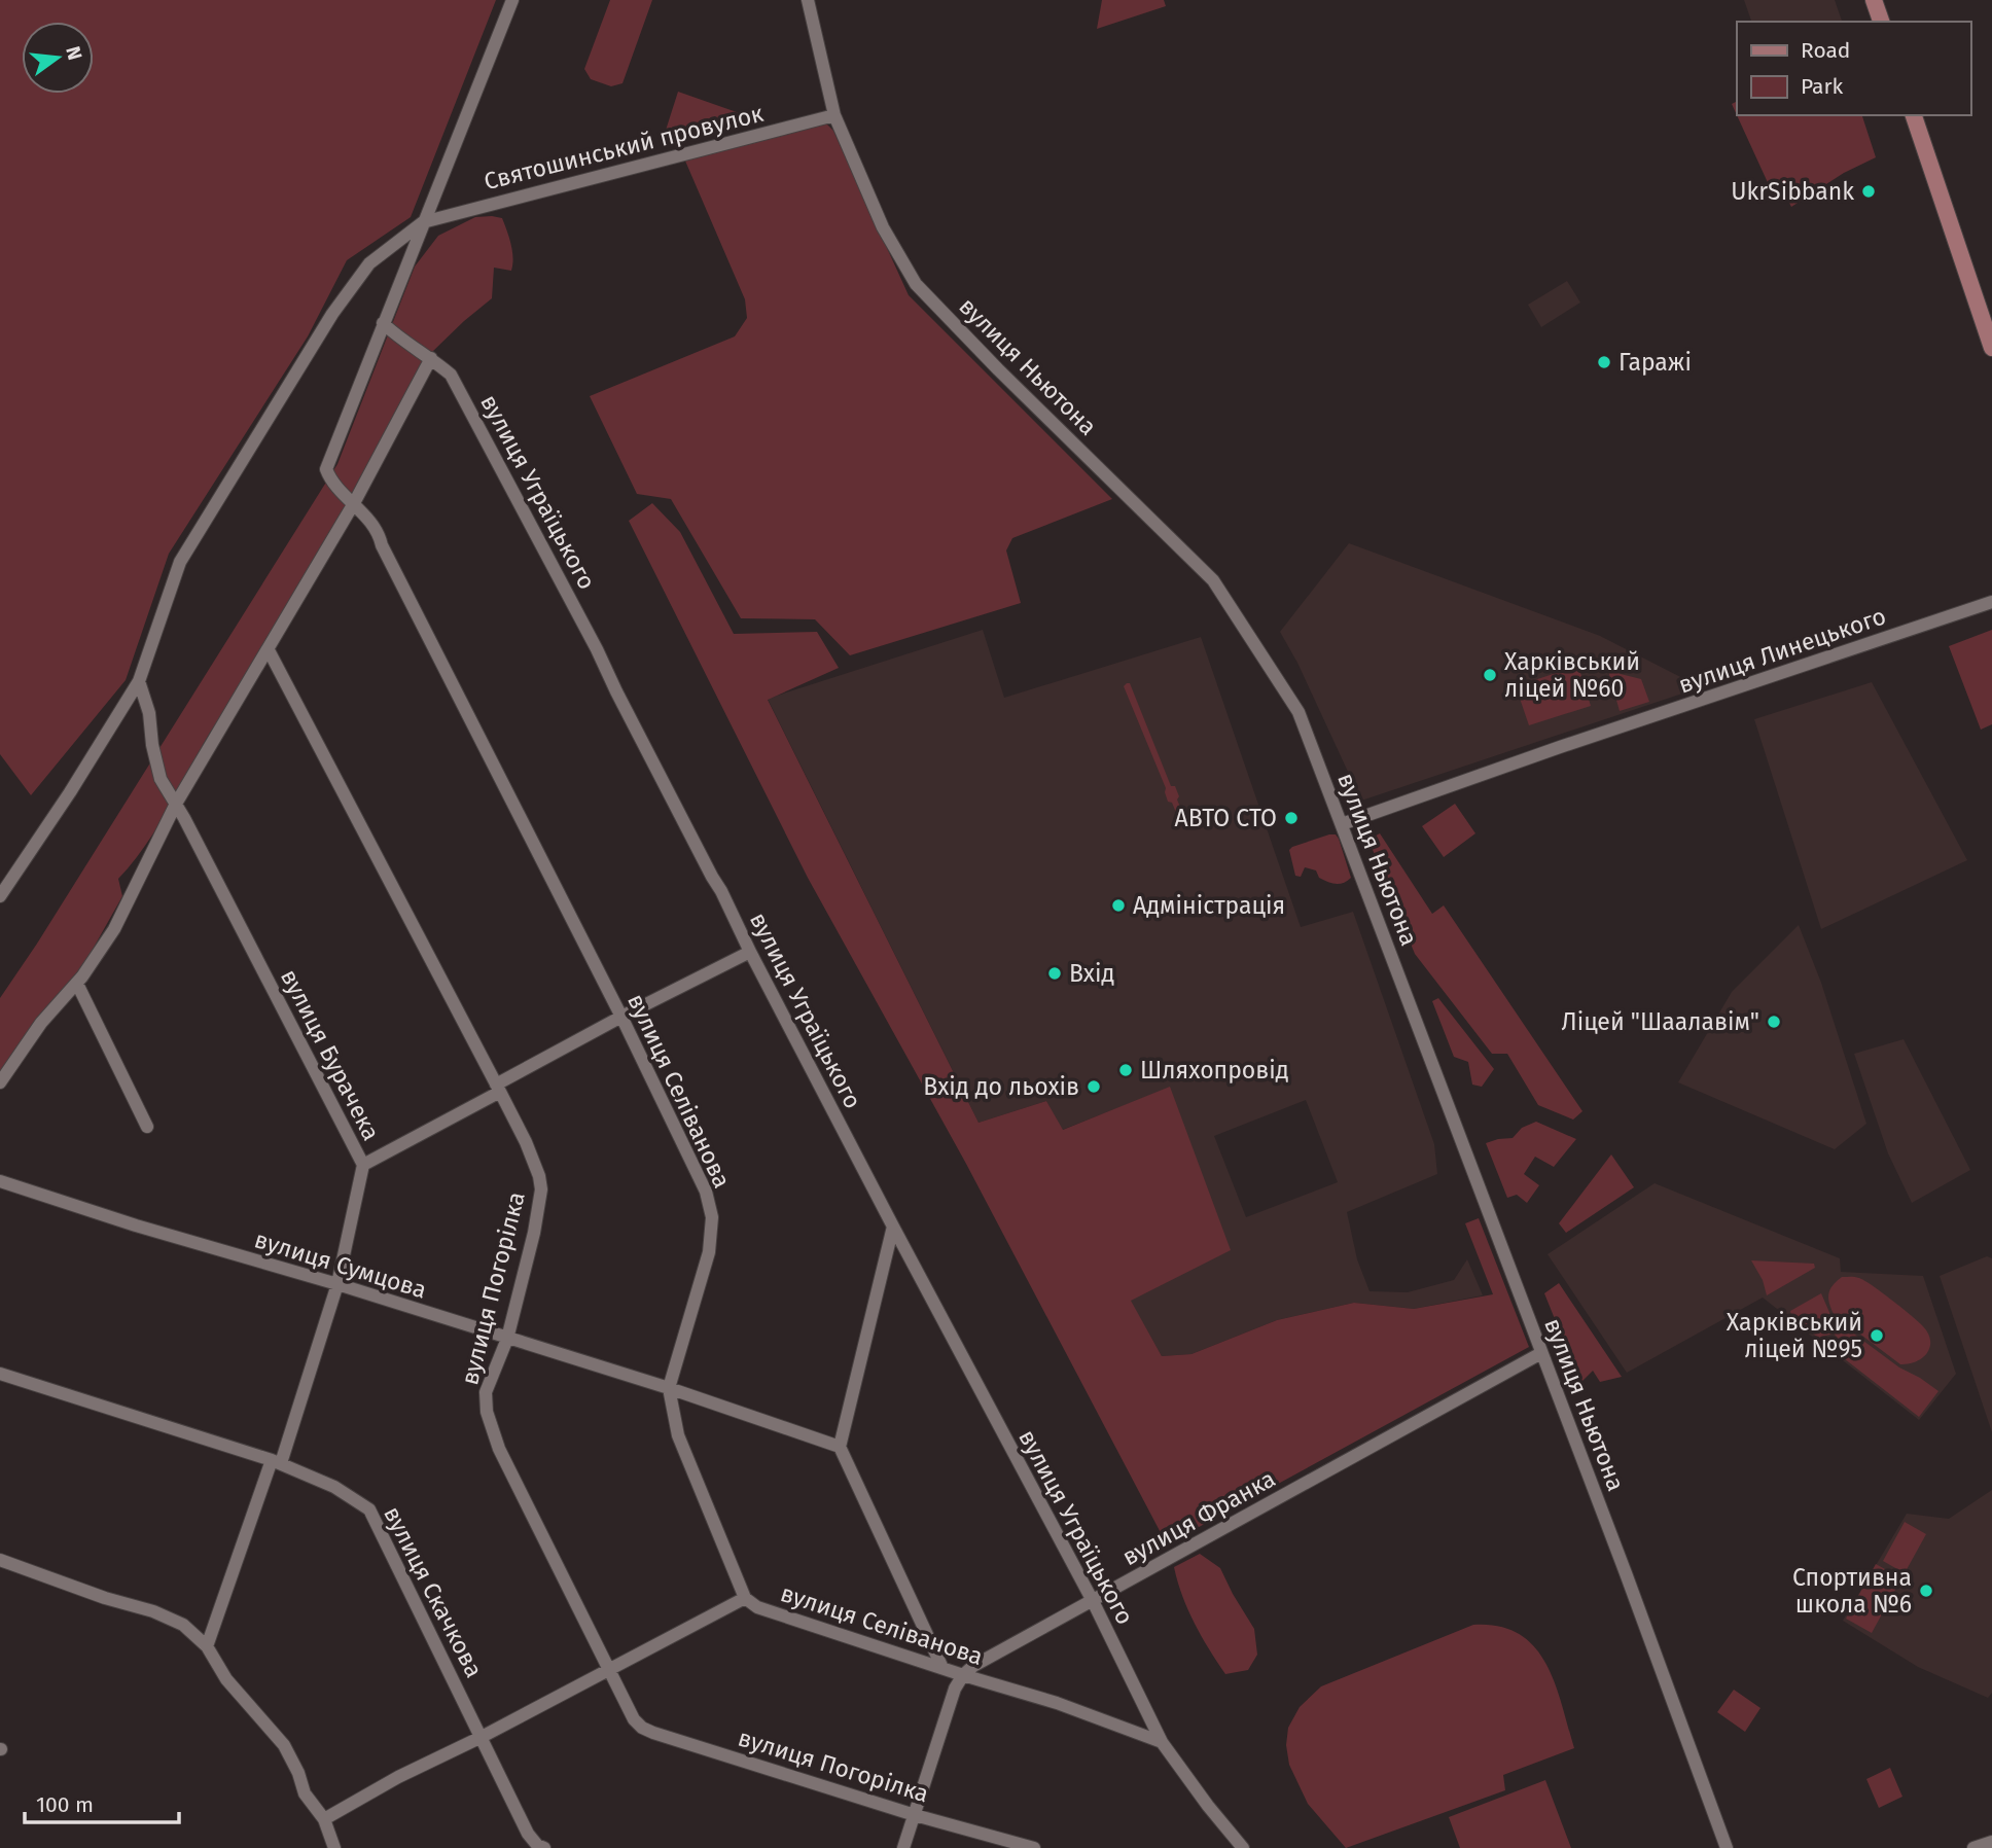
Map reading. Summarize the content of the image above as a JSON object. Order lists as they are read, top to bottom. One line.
{"streets":{"street":["Святошинський провулок","вулиця Ньютона","вулиця Уграїцького","вулиця Линецького","вулиця Бурачека","вулиця Селіванова","вулиця Сумцова","вулиця Погорілка","вулиця Франка","вулиця Скачкова"]},"crossings":[["Святошинський провулок","вулиця Ньютона"],["вулиця Ньютона","вулиця Линецького"],["вулиця Ньютона","вулиця Франка"],["вулиця Уграїцького","вулиця Селіванова"],["вулиця Уграїцького","вулиця Франка"],["вулиця Бурачека","вулиця Сумцова"],["вулиця Бурачека","вулиця Скачкова"],["вулиця Селіванова","вулиця Сумцова"],["вулиця Селіванова","вулиця Франка"],["вулиця Сумцова","вулиця Погорілка"]],"places":["UkrSibbank","Гаражі","Харківський ліцей №60","АВТО СТО","Адміністрація","Вхід","Ліцей \"Шаалавім\"","Шляхопровід","Вхід до льохів","Харківський ліцей №95","Спортивна школа №6"],"legend":["Road","Park"],"scale_bar":"100 m","north":"right"}
